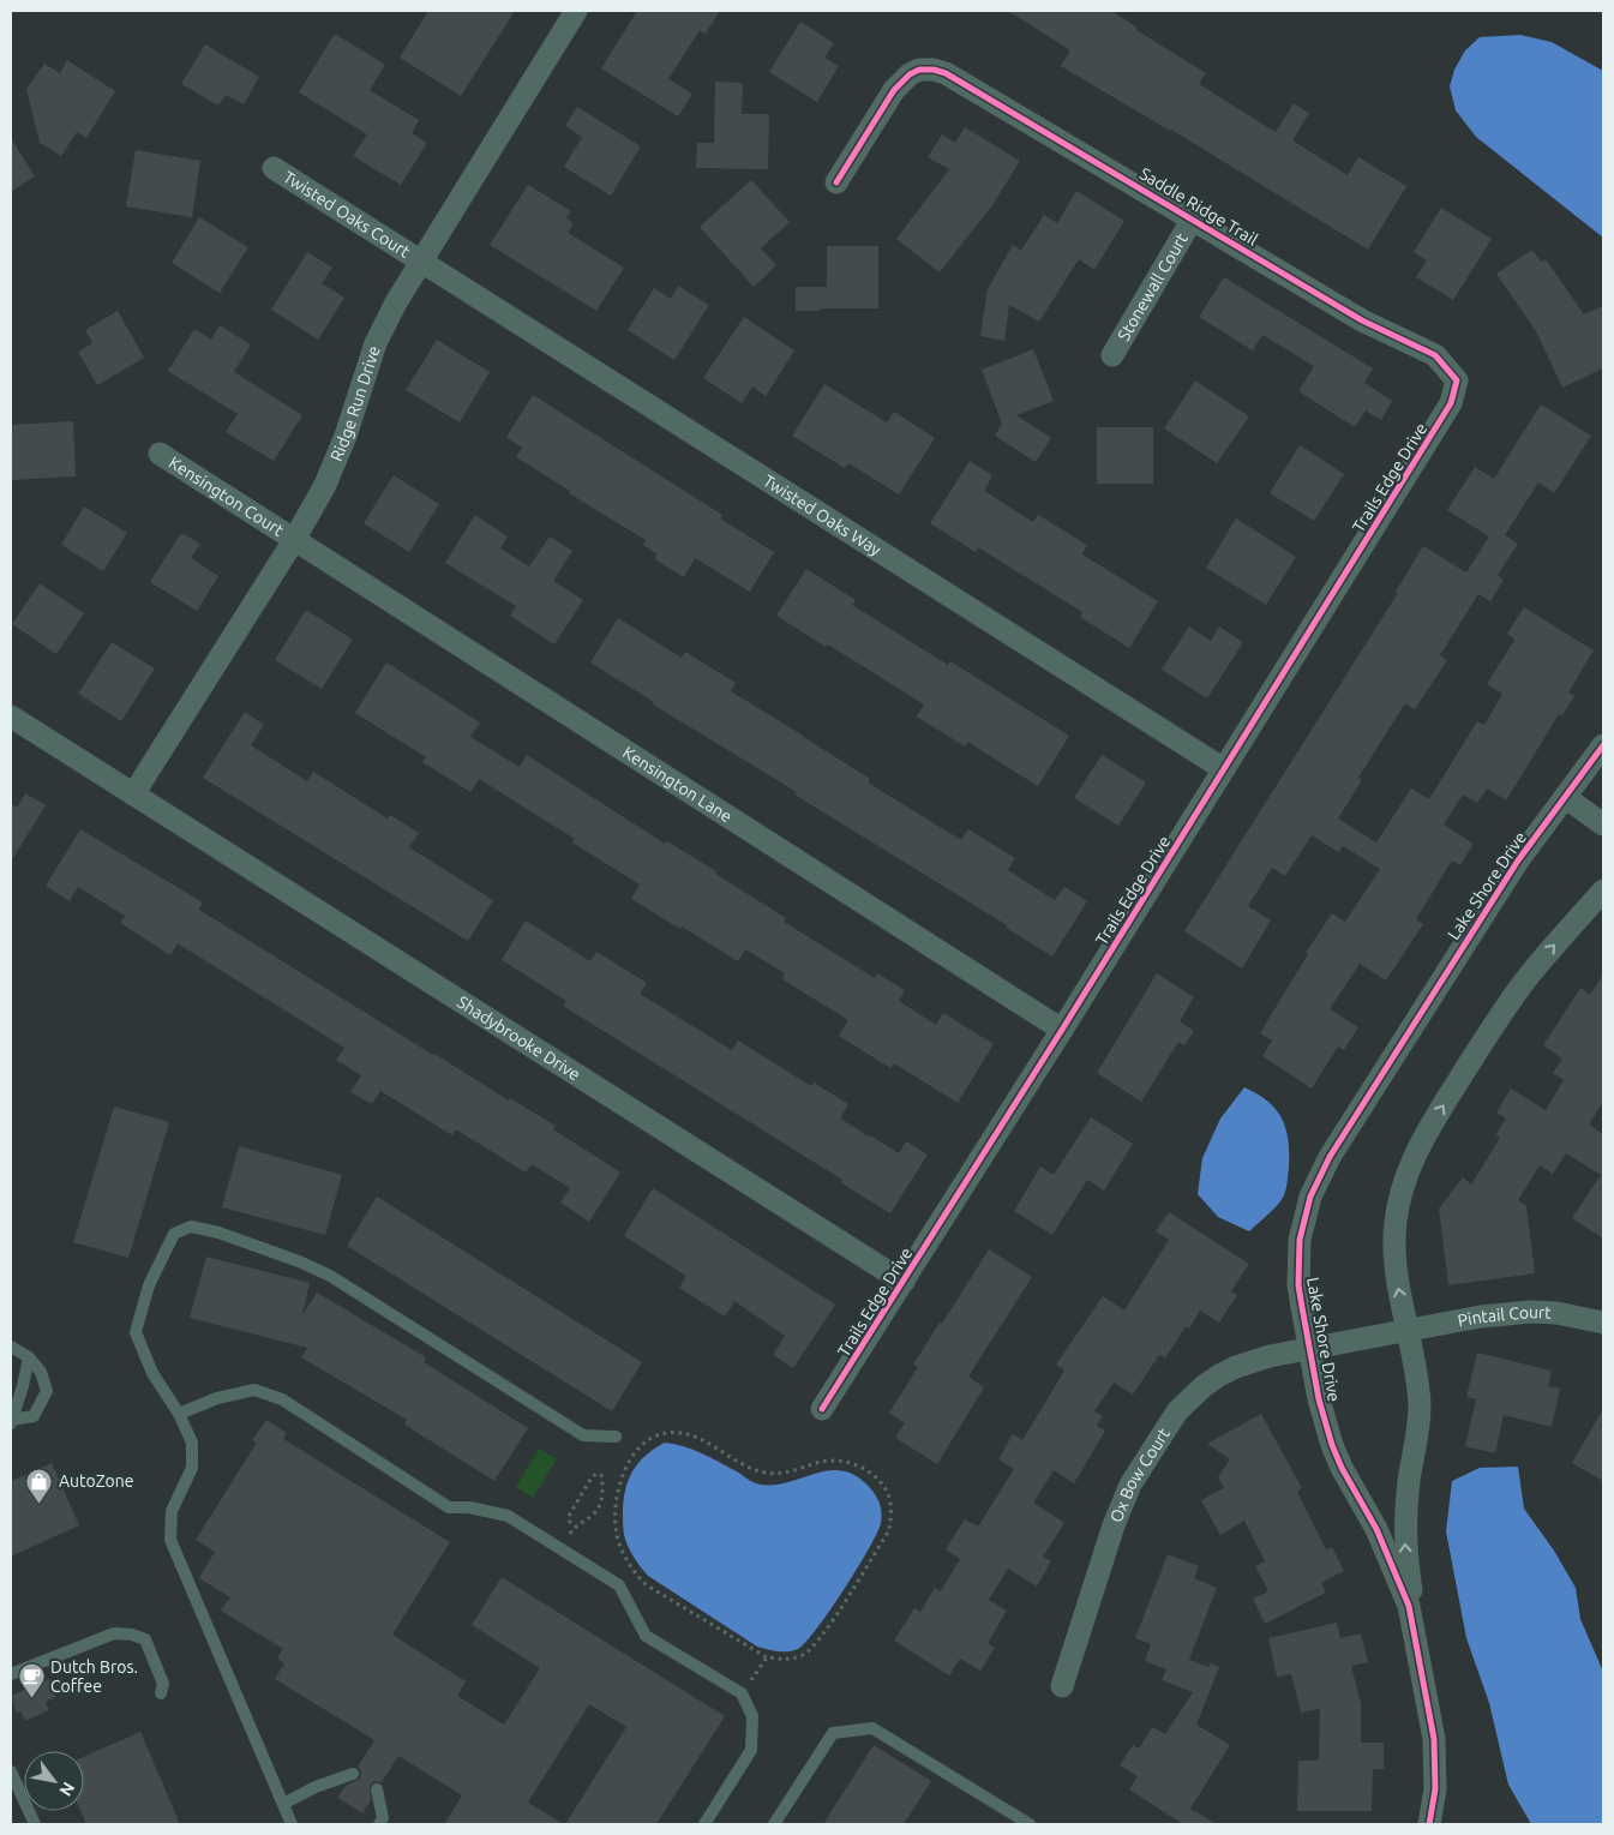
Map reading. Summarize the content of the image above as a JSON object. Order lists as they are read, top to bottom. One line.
{"streets":{"street":["Saddle Ridge Trail","Twisted Oaks Court","Stonewall Court","Ridge Run Drive","Trails Edge Drive","Kensington Court","Twisted Oaks Way","Kensington Lane","Lake Shore Drive","Shadybrooke Drive","Pintail Court","Ox Bow Court"]},"crossings":[["Saddle Ridge Trail","Stonewall Court"],["Saddle Ridge Trail","Trails Edge Drive"],["Twisted Oaks Court","Ridge Run Drive"],["Twisted Oaks Court","Twisted Oaks Way"],["Ridge Run Drive","Kensington Court"],["Ridge Run Drive","Twisted Oaks Way"],["Ridge Run Drive","Kensington Lane"],["Ridge Run Drive","Shadybrooke Drive"],["Trails Edge Drive","Twisted Oaks Way"],["Trails Edge Drive","Kensington Lane"],["Trails Edge Drive","Shadybrooke Drive"],["Kensington Court","Kensington Lane"],["Lake Shore Drive","Pintail Court"],["Lake Shore Drive","Ox Bow Court"]],"places":{"shop":["AutoZone"],"cafe":["Dutch Bros. Coffee"]},"north":"bottom right"}
